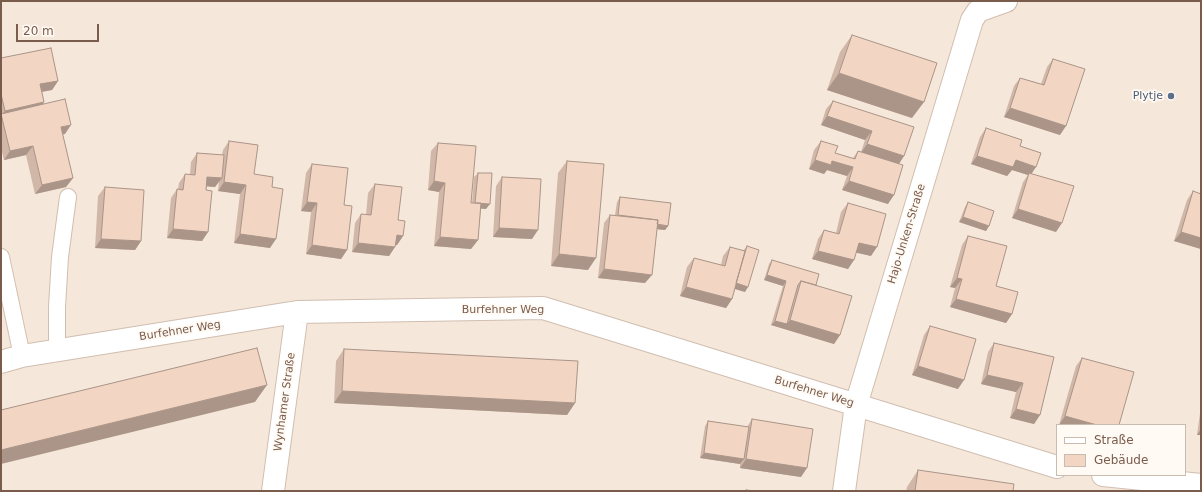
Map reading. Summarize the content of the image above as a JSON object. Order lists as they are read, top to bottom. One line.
{"streets":{"street":["Hajo-Unken-Straße","Burfehner Weg","Wynhamer Straße"]},"crossings":[["Hajo-Unken-Straße","Burfehner Weg"],["Burfehner Weg","Wynhamer Straße"]],"places":["Plytje"],"legend":["Straße","Gebäude"],"scale_bar":"20 m"}
